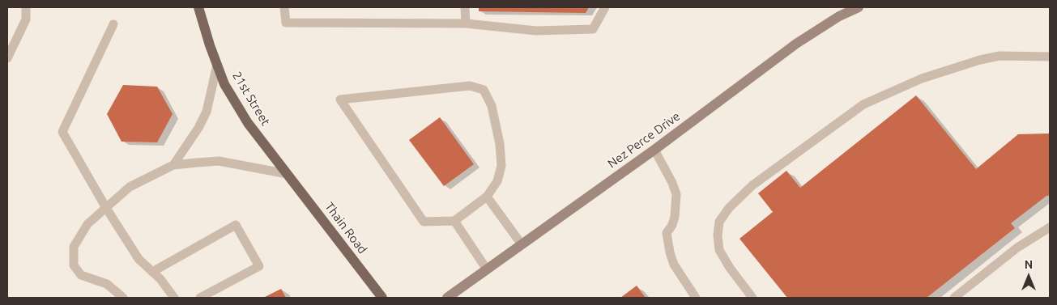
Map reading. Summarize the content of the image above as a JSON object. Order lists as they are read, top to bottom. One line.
{"streets":{"main road":["21st Street","Thain Road"],"street":["Nez Perce Drive"]},"crossings":[["21st Street","Thain Road"]],"north":"top"}
